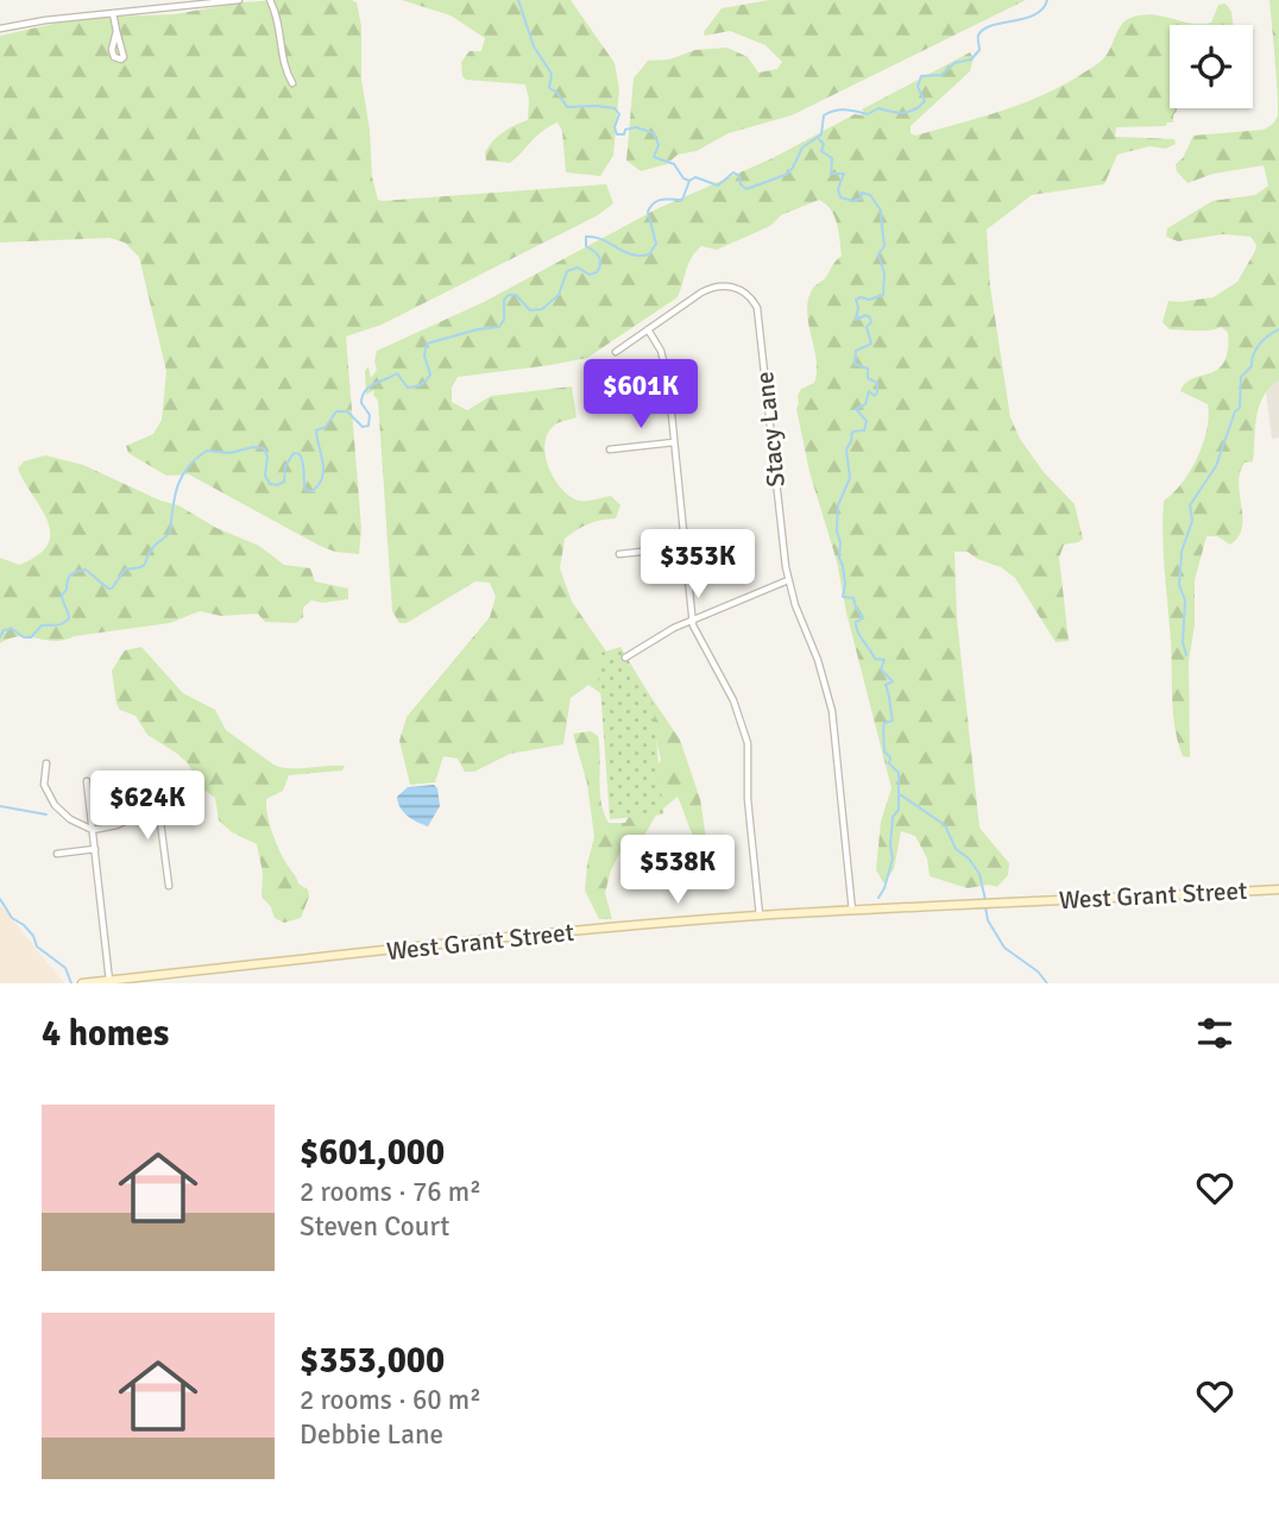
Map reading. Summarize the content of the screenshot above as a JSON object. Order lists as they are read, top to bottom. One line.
{"streets":{"main road":["West Grant Street"],"street":["Stacy Lane"]},"crossings":[["Stacy Lane","West Grant Street"]],"page":{"price":["$601K","$353K","$624K","$538K"],"heading":"4 homes","list":[{"name":"$601,000","note":"2 rooms · 76 m² · Steven Court"},{"name":"$353,000","note":"2 rooms · 60 m² · Debbie Lane"}]}}
